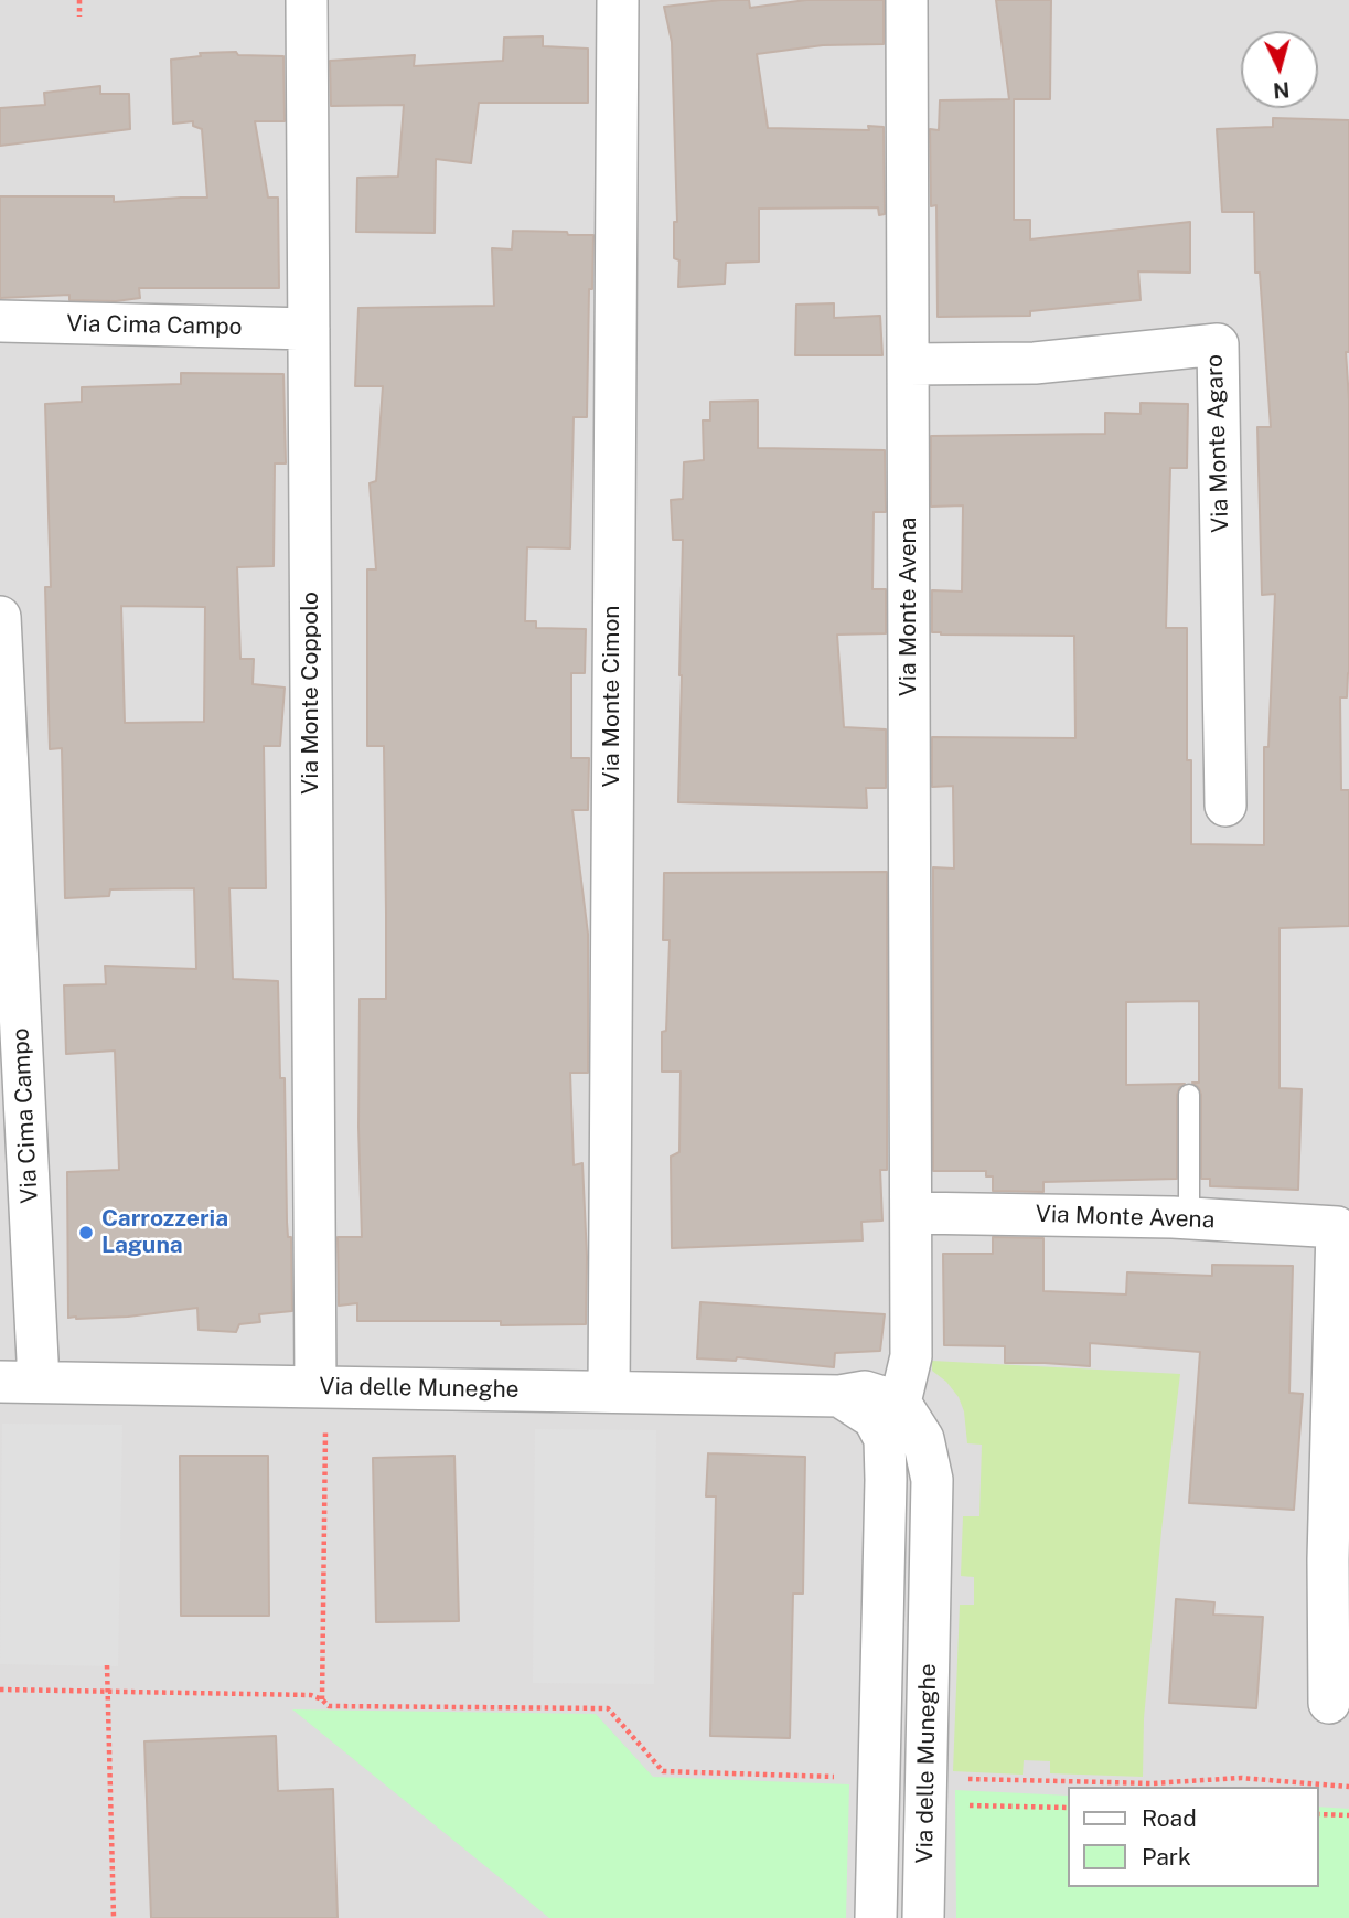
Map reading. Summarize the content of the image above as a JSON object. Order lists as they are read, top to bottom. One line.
{"streets":{"street":["Via Cima Campo","Via Monte Agaro","Via Monte Avena","Via Monte Coppolo","Via Monte Cimon","Via delle Muneghe"]},"crossings":[["Via Cima Campo","Via Monte Coppolo"],["Via Cima Campo","Via delle Muneghe"],["Via Monte Agaro","Via Monte Avena"],["Via Monte Avena","Via delle Muneghe"],["Via Monte Coppolo","Via delle Muneghe"],["Via Monte Cimon","Via delle Muneghe"]],"places":["Carrozzeria Laguna"],"legend":["Road","Park"],"north":"bottom"}
